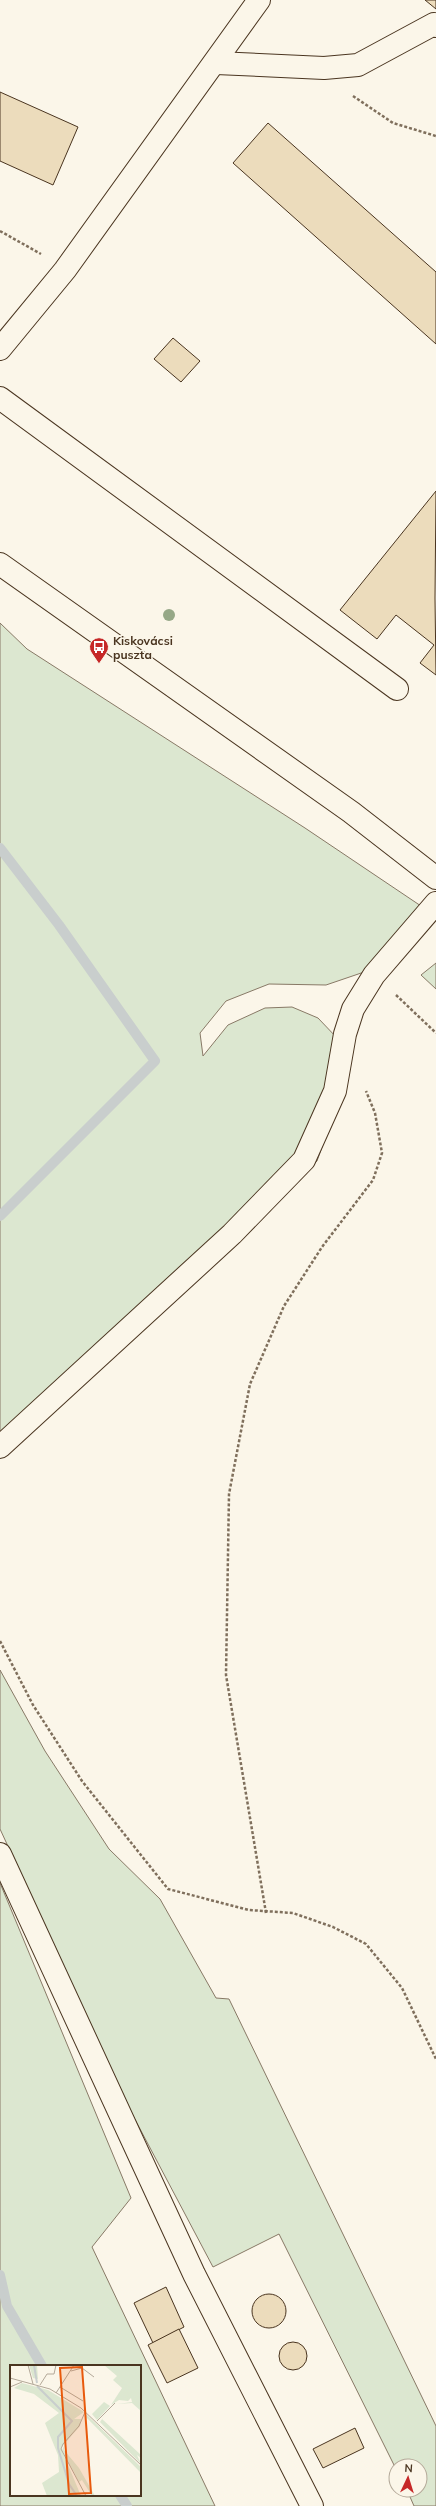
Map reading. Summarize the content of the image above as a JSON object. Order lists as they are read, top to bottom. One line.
{"places":{"bus stop":["Kiskovácsi puszta"]},"north":"top"}
